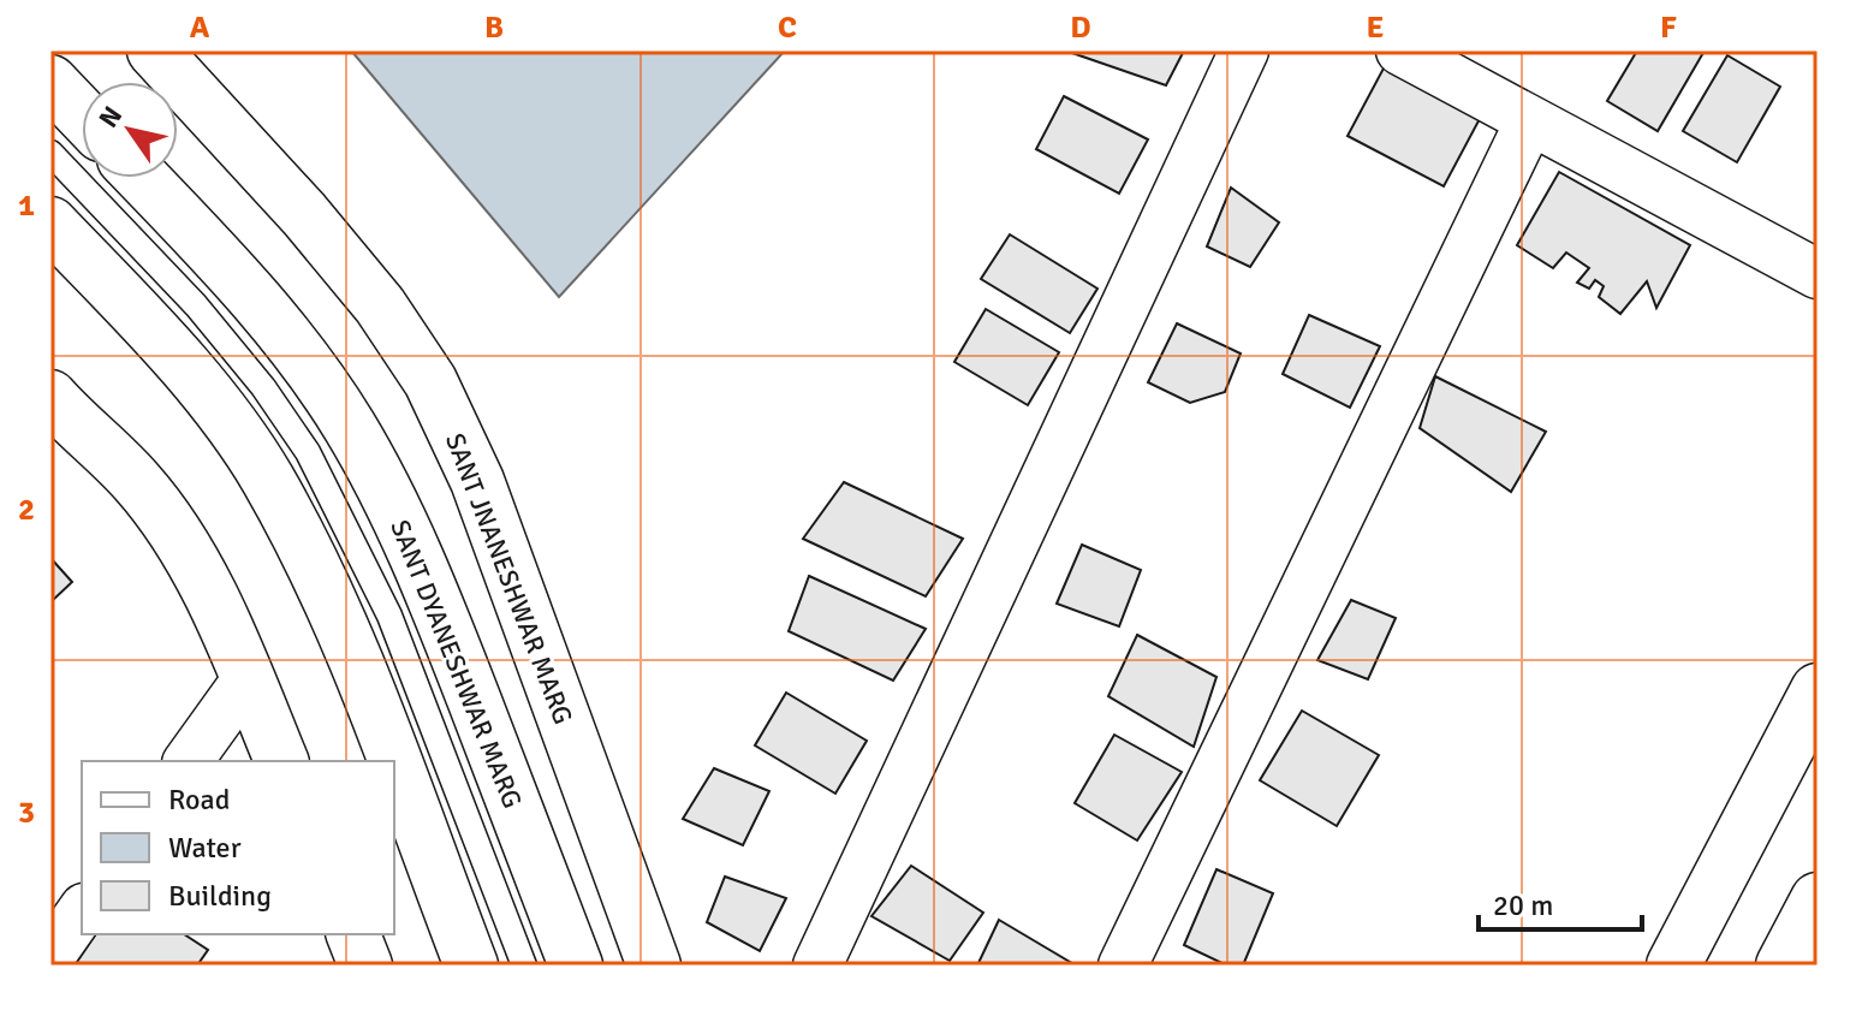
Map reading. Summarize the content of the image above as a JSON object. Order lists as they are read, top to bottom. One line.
{"streets":{"main road":["SANT JNANESHWAR MARG","SANT DYANESHWAR MARG"]},"legend":["Road","Water","Building"],"scale_bar":"20 m","north":"top left","grid":{"columns":["A","B","C","D","E","F"],"rows":["1","2","3"]}}
